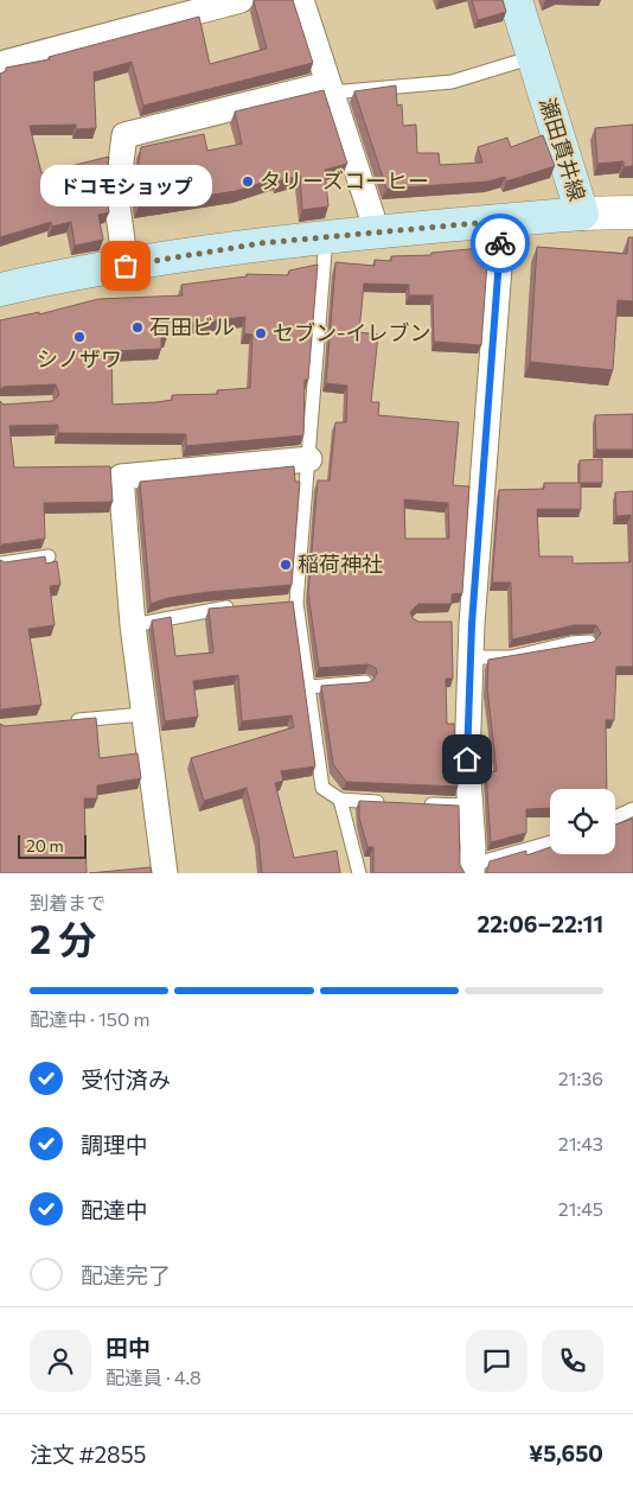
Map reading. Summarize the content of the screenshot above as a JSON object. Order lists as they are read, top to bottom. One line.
{"streets":{"main road":["瀬田貫井線"]},"places":["タリーズコーヒー","ドコモショップ","石田ビル","セブン-イレブン","シノザワ","稲荷神社"],"scale_bar":"20 m","page":{"bubble":"ドコモショップ","scale":"20 m","heading":["2 分","到着まで","22:06–22:11"],"panel":["田中","配達員 · 4.8","注文 #2855","¥5,650"],"bar":"配達中 · 150 m","list":[["受付済み","21:36"],["調理中","21:43"],["配達中","21:45"],"配達完了"]}}
